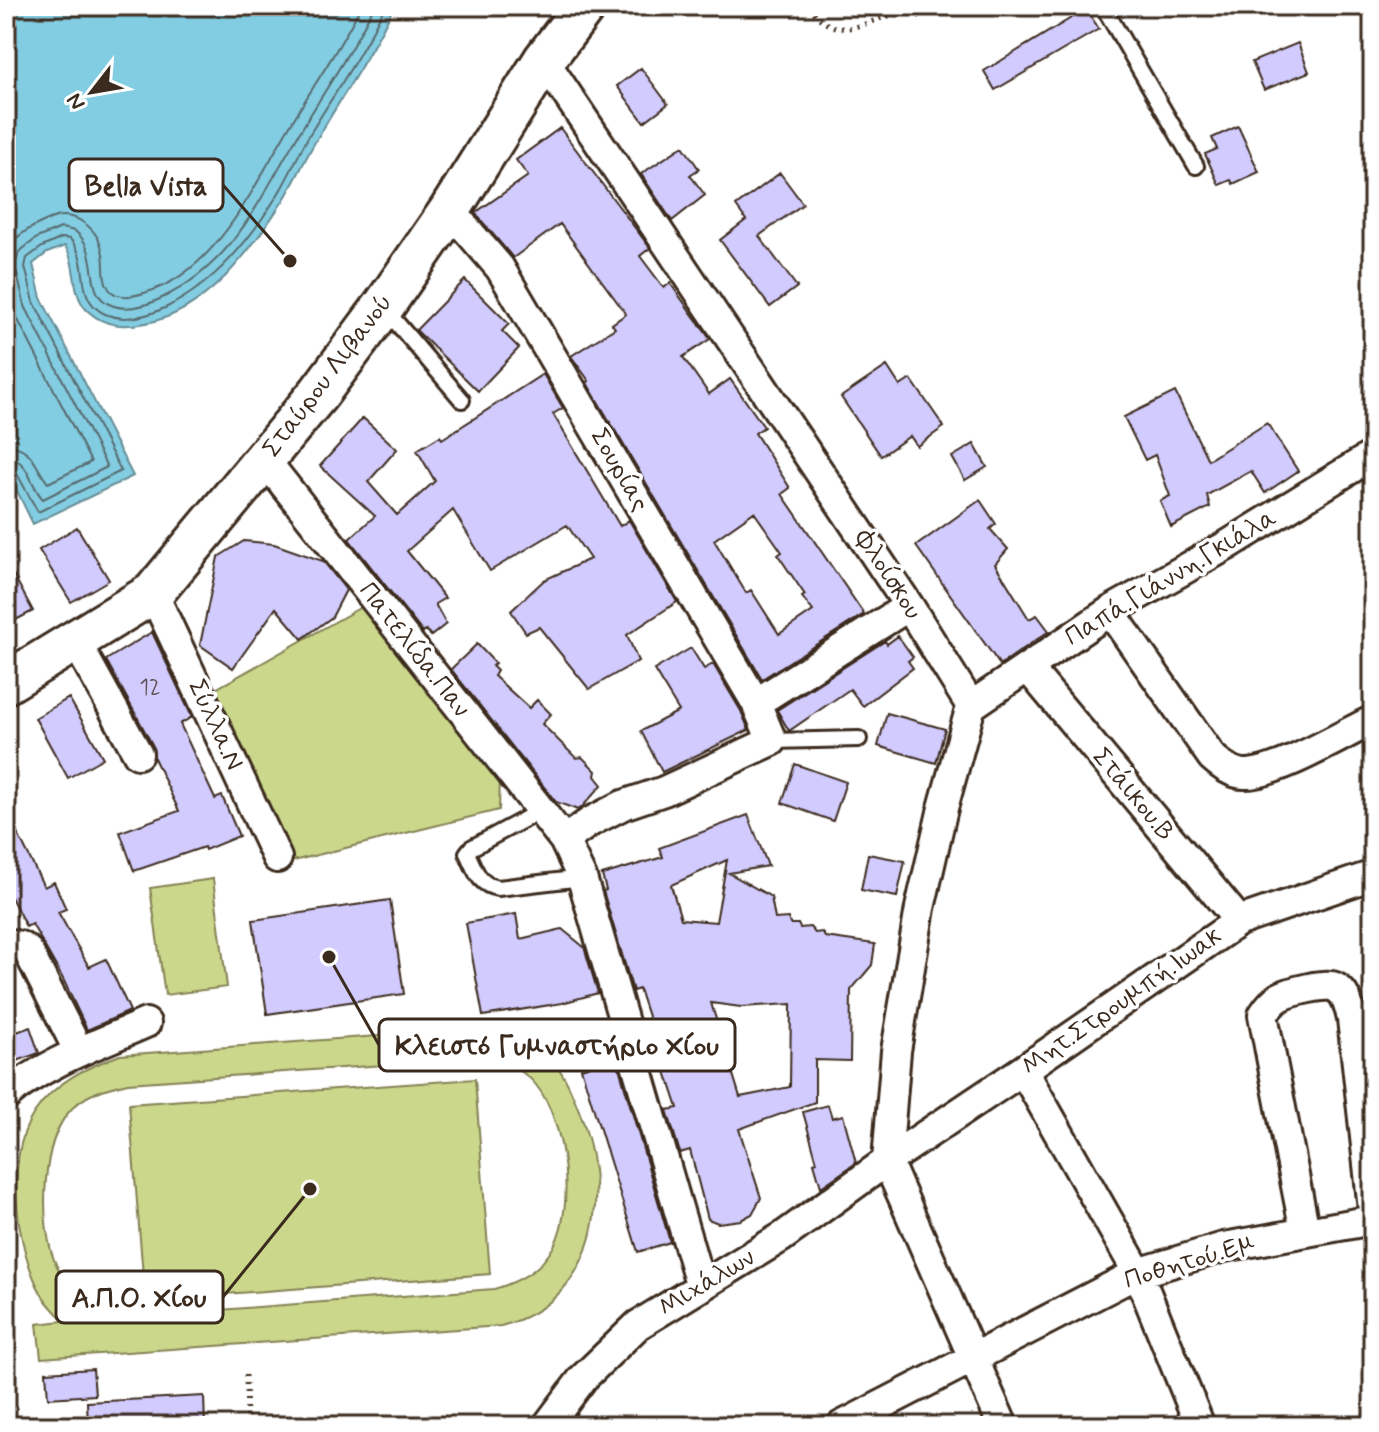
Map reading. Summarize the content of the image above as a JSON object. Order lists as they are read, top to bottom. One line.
{"streets":{"main road":["Σταύρου Λιβανού"],"street":["Σουρίας","Φλοίσκου","Παπά.Γιάννη.Γκιάλα","Πατελίδα.Παν","Σύλλα.Ν","Στάικου.Β","Μητ.Στρουμπή.Ιωακ","Ποθητού.Εμ","Μιχάλων"]},"crossings":[["Σταύρου Λιβανού","Σουρίας"],["Σταύρου Λιβανού","Φλοίσκου"],["Σταύρου Λιβανού","Πατελίδα.Παν"],["Σταύρου Λιβανού","Σύλλα.Ν"],["Φλοίσκου","Παπά.Γιάννη.Γκιάλα"],["Παπά.Γιάννη.Γκιάλα","Στάικου.Β"],["Πατελίδα.Παν","Μιχάλων"],["Στάικου.Β","Μητ.Στρουμπή.Ιωακ"],["Μητ.Στρουμπή.Ιωακ","Μιχάλων"]],"places":["Bella Vista","Κλειστό Γυμναστήριο Χίου","Α.Π.Ο. Χίου"],"house_numbers":["12"],"north":"bottom left"}
